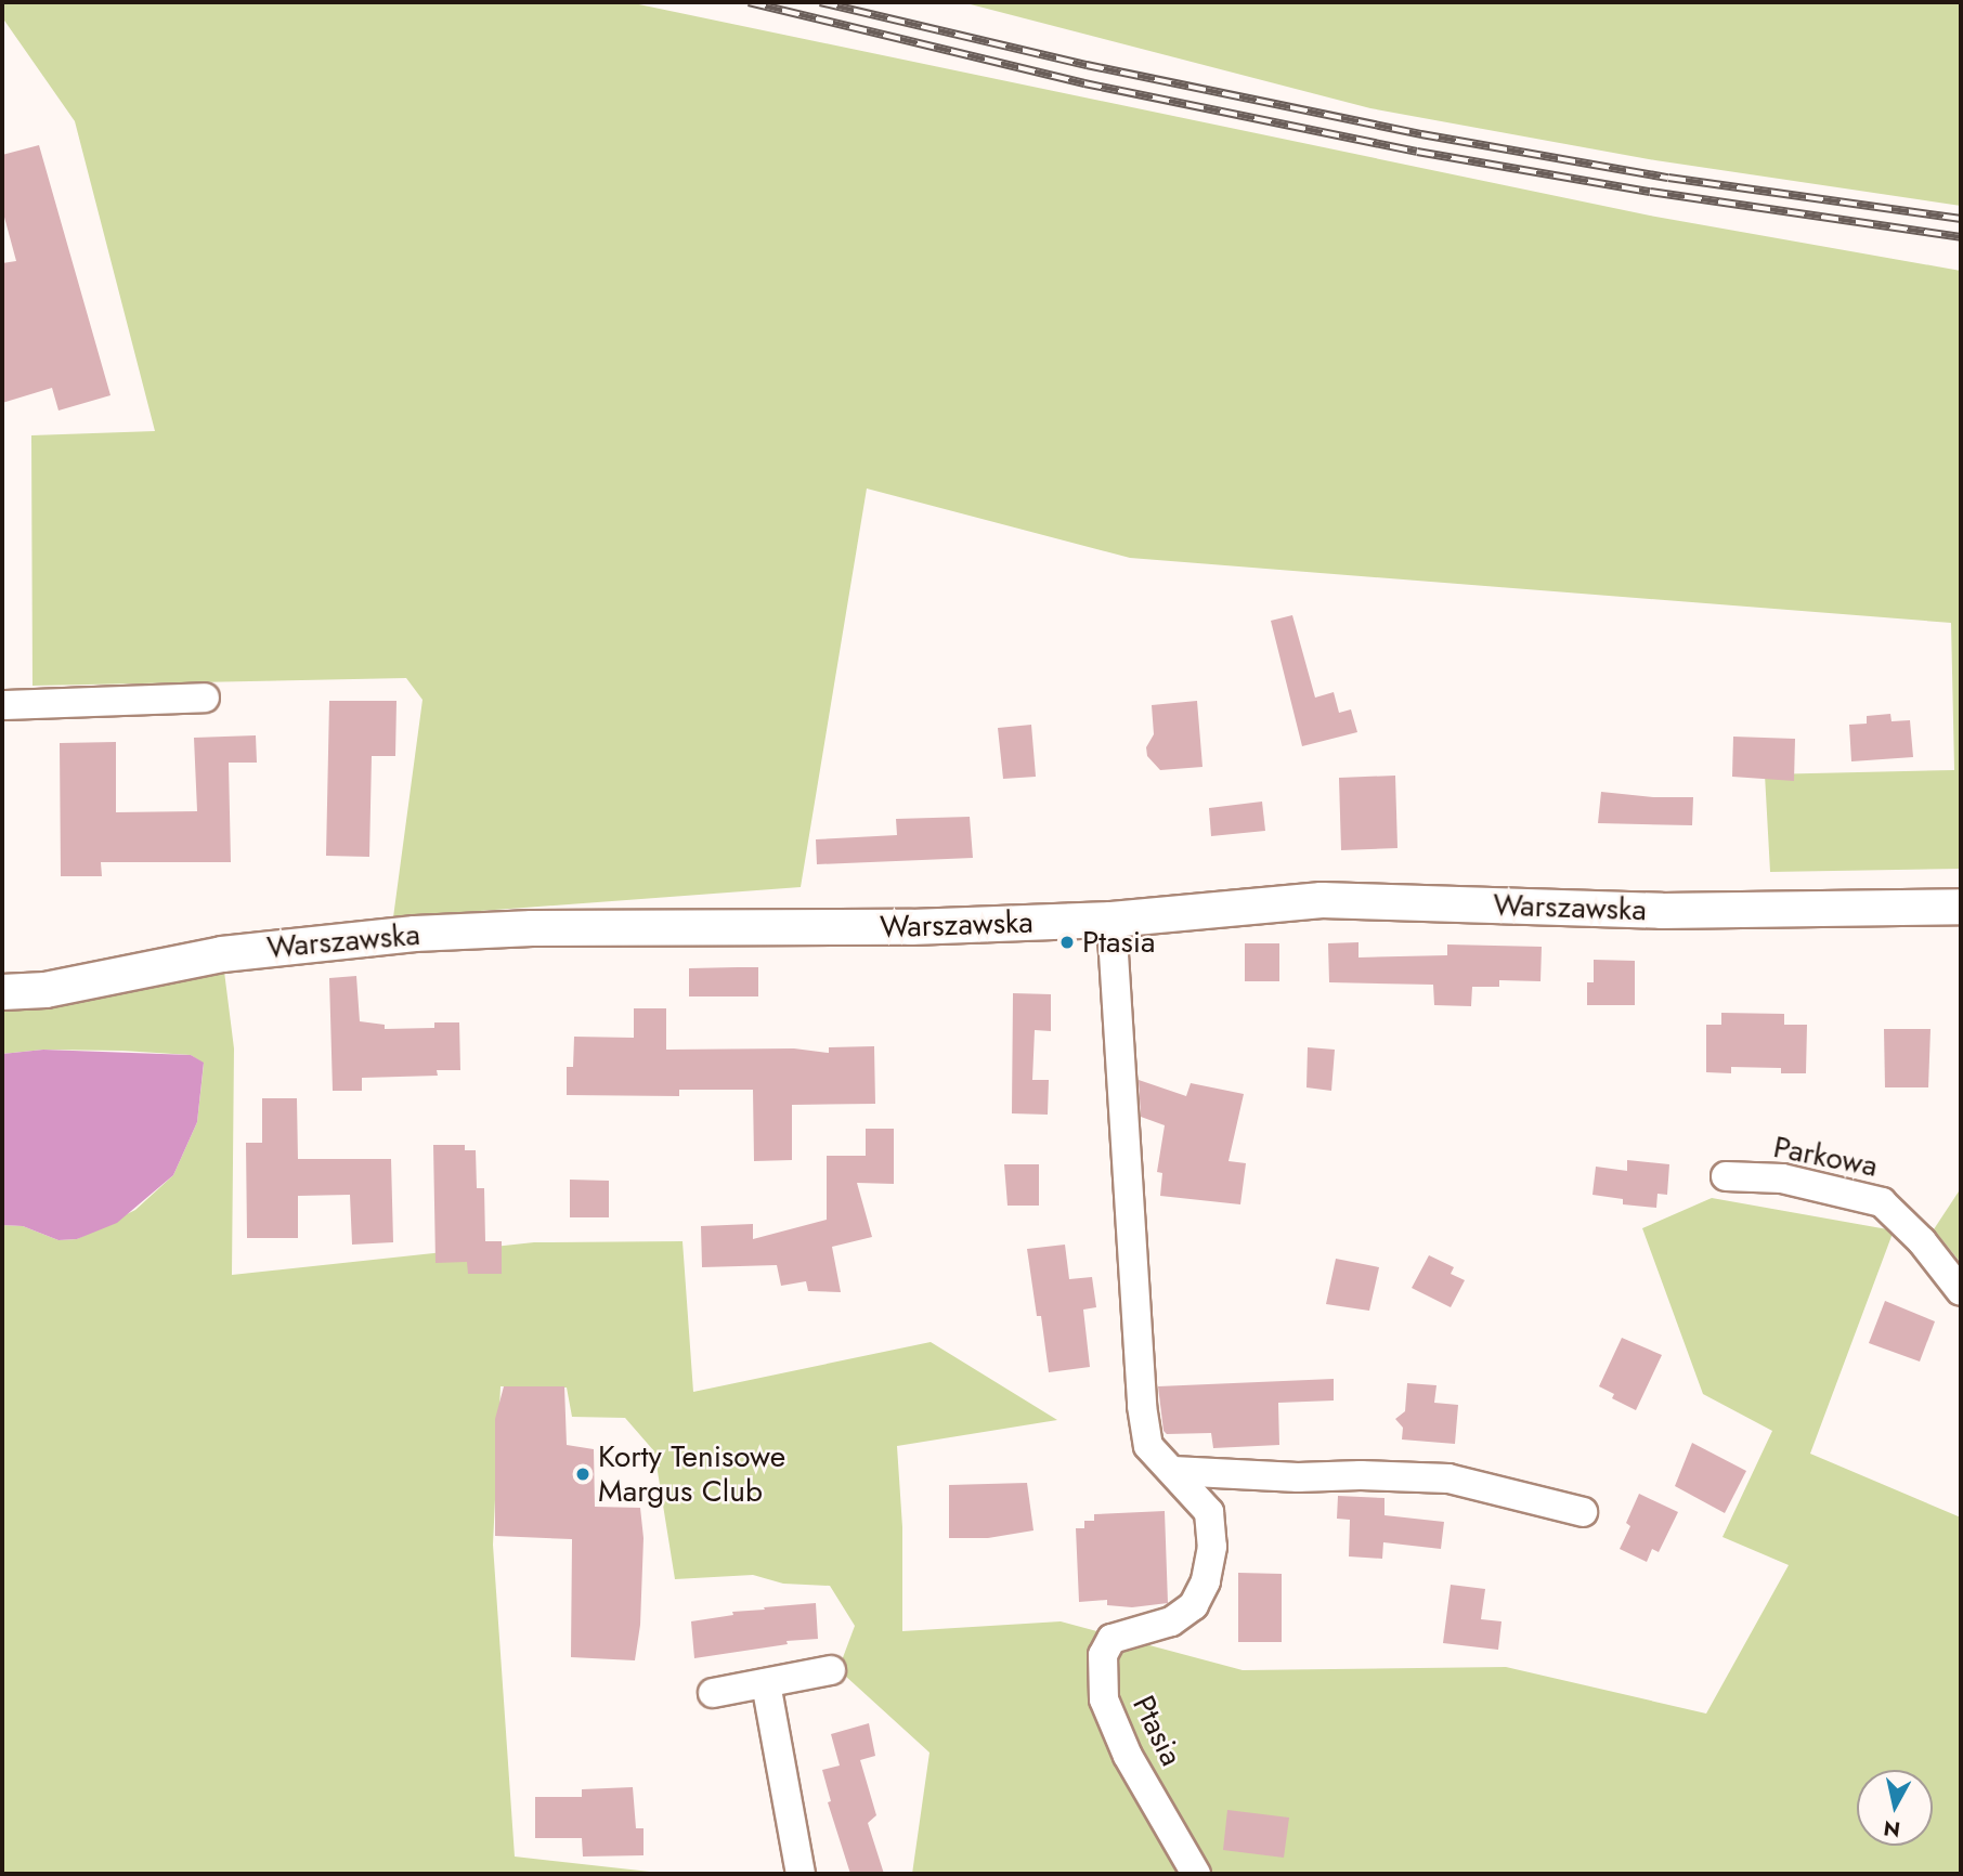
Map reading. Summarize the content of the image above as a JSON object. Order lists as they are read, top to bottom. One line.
{"streets":{"street":["Warszawska","Parkowa","Ptasia"]},"crossings":[["Warszawska","Ptasia"]],"places":["Ptasia","Korty Tenisowe Margus Club"],"north":"bottom"}
